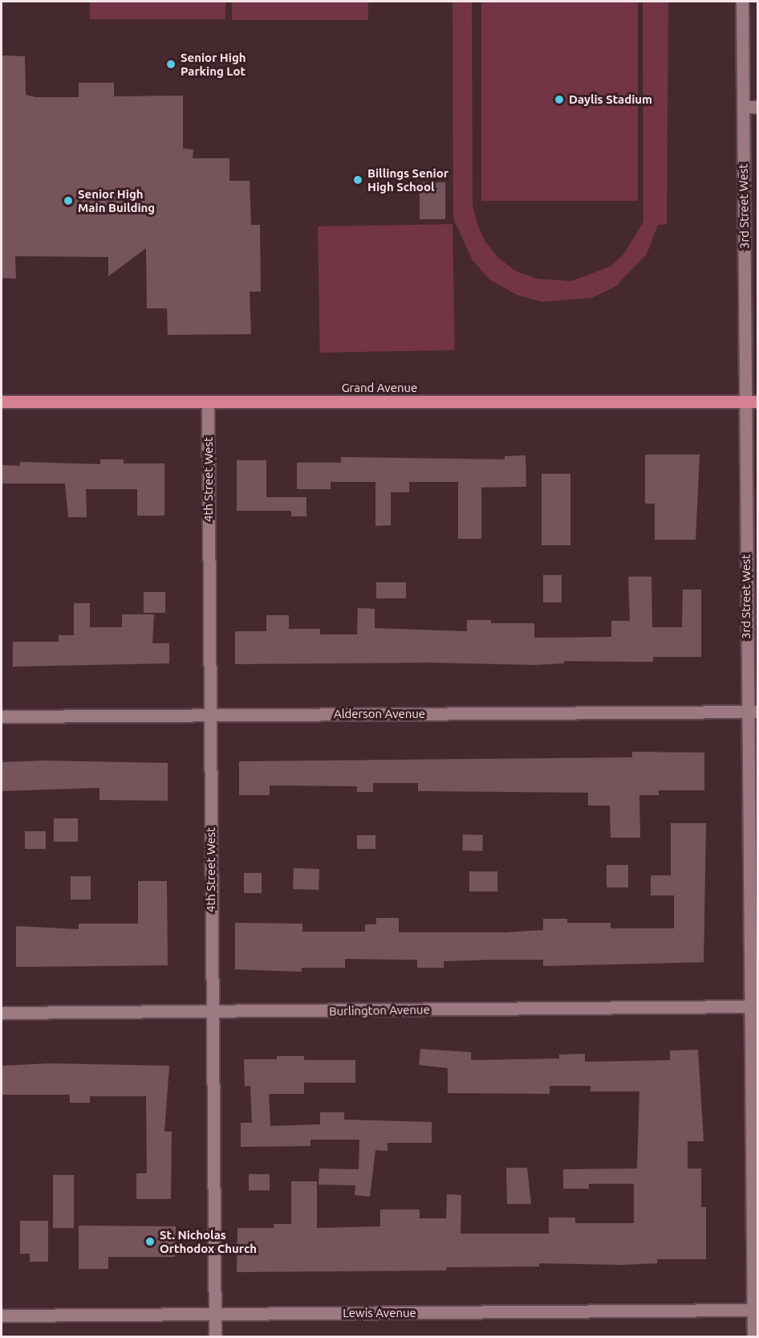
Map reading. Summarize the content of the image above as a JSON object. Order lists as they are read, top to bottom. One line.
{"streets":{"main road":["Grand Avenue"],"street":["3rd Street West","4th Street West","Alderson Avenue","Burlington Avenue","Lewis Avenue"]},"crossings":[["3rd Street West","Grand Avenue"],["3rd Street West","Alderson Avenue"],["3rd Street West","Burlington Avenue"],["3rd Street West","Lewis Avenue"],["Grand Avenue","4th Street West"],["4th Street West","Alderson Avenue"],["4th Street West","Burlington Avenue"],["4th Street West","Lewis Avenue"]],"places":["Senior High Parking Lot","Daylis Stadium","Billings Senior High School","Senior High Main Building","St. Nicholas Orthodox Church"]}
